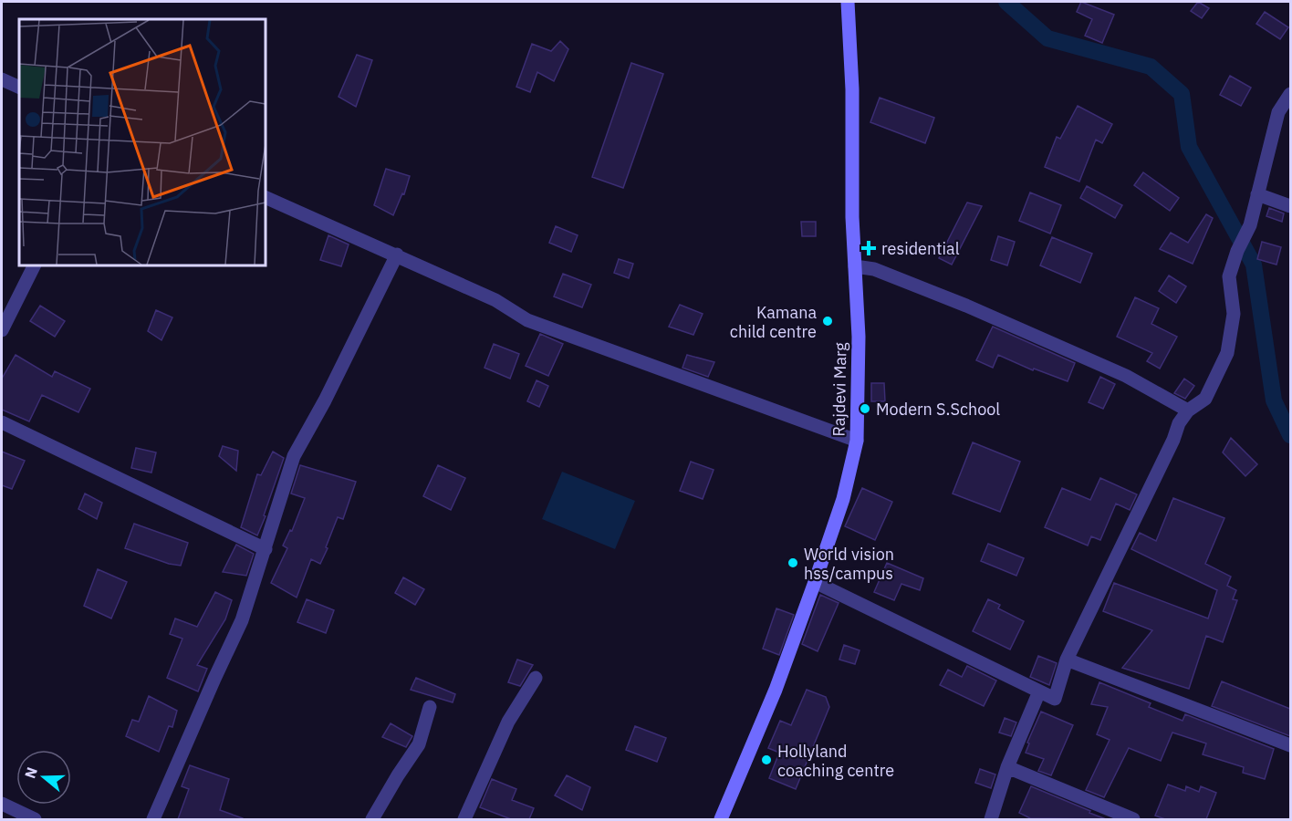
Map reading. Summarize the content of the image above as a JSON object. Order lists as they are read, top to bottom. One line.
{"streets":{"main road":["Rajdevi Marg"]},"places":{"health":["residential"],"other":["Kamana child centre","Modern S.School","World vision hss/campus","Hollyland coaching centre"]},"north":"left"}
